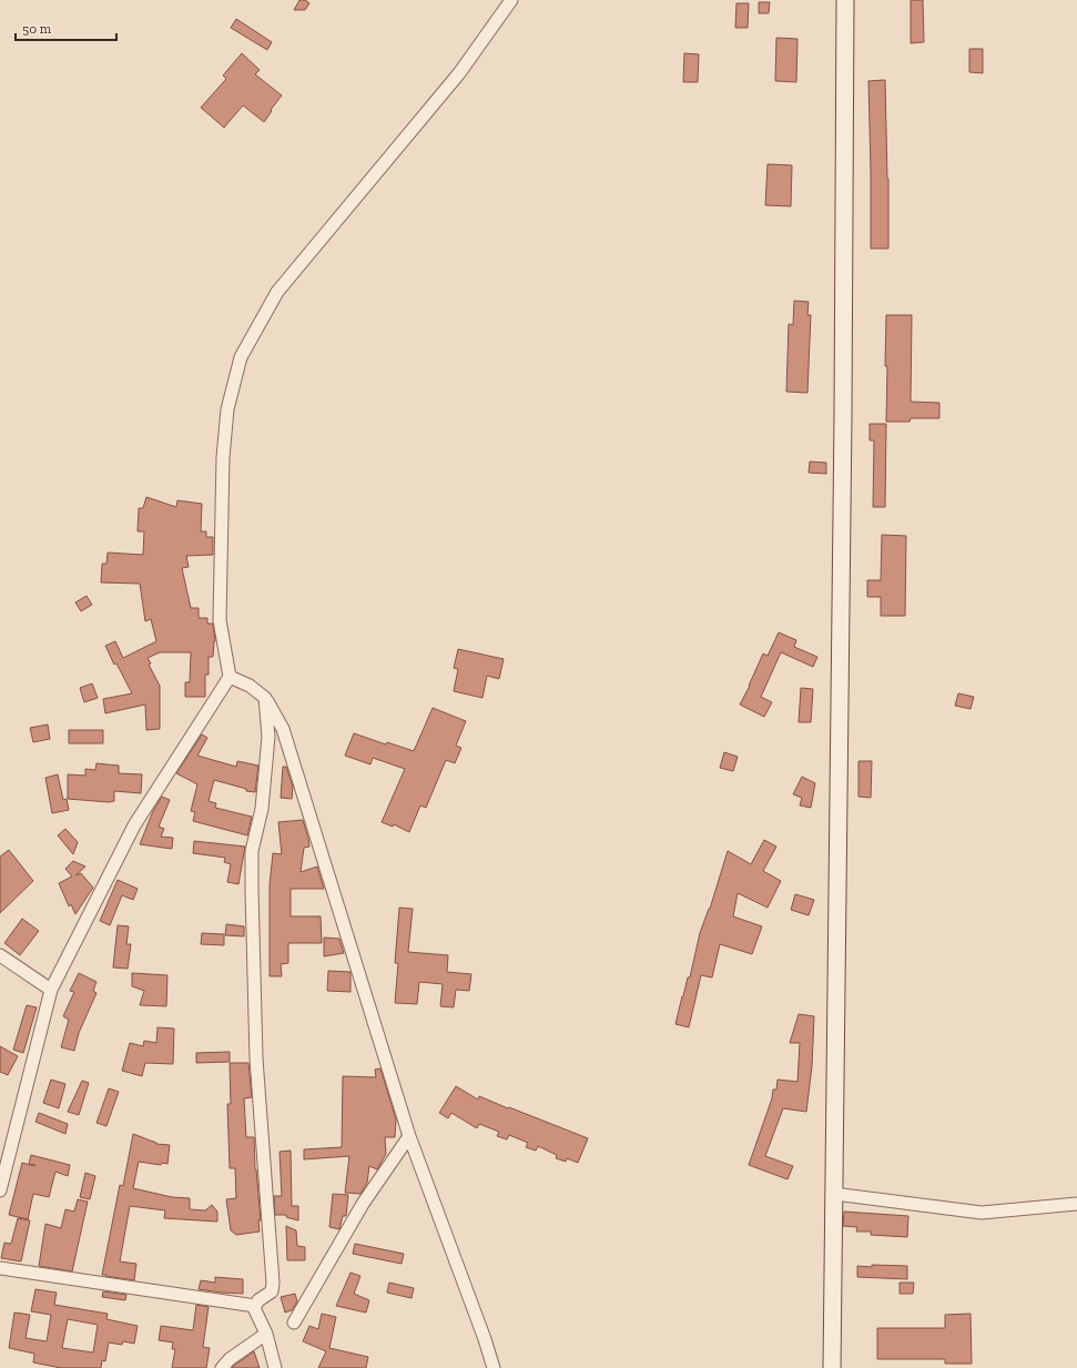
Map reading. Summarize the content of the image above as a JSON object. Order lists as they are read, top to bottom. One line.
{"scale_bar":"50 m"}
